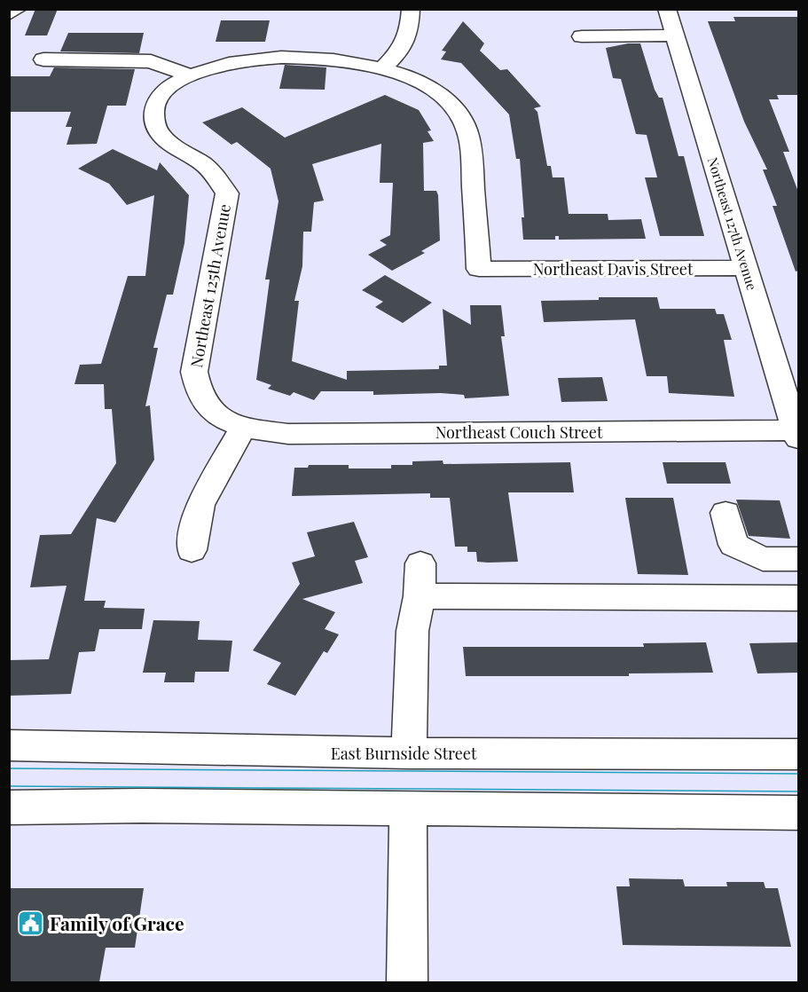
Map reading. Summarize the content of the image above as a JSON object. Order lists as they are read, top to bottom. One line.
{"streets":{"street":["Northeast 127th Avenue","Northeast Davis Street","Northeast 125th Avenue","Northeast Couch Street","East Burnside Street"]},"crossings":[["Northeast 127th Avenue","Northeast Davis Street"],["Northeast 127th Avenue","Northeast Couch Street"],["Northeast 125th Avenue","Northeast Couch Street"]],"places":{"public building":["Family of Grace"]}}
